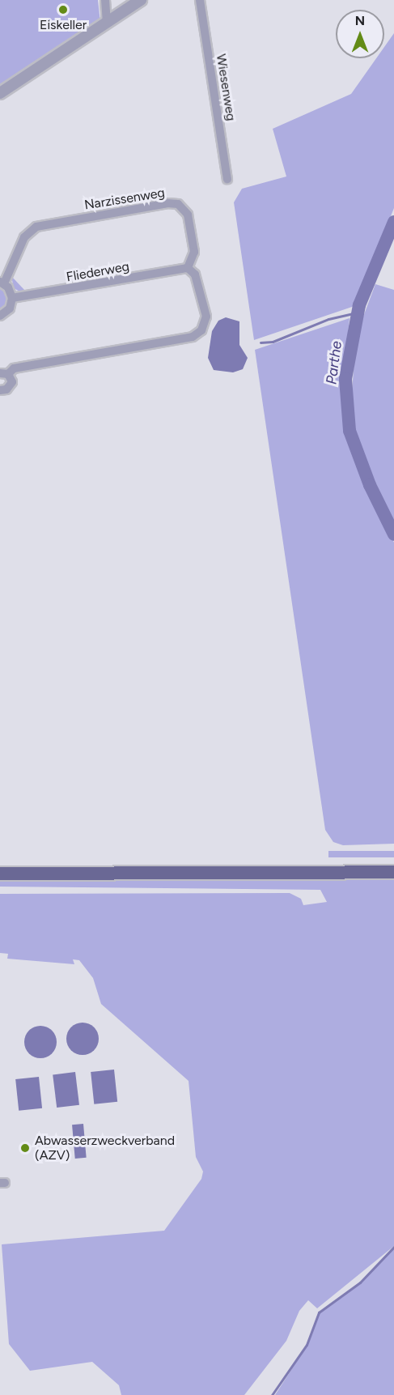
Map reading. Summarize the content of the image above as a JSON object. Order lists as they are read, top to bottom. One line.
{"streets":{"street":["Wiesenweg","Narzissenweg","Fliederweg"]},"crossings":[["Narzissenweg","Fliederweg"]],"water":["Parthe"],"places":["Eiskeller","Abwasserzweckverband (AZV)"],"north":"top"}
